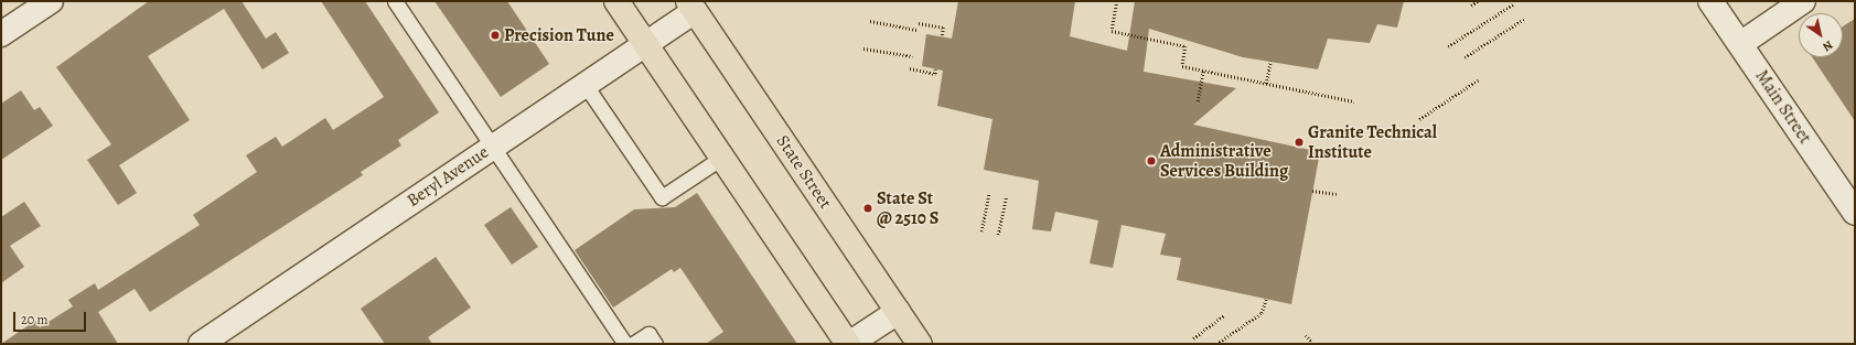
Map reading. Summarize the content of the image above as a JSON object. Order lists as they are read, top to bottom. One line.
{"streets":{"main road":["State Street"],"street":["Main Street","Beryl Avenue"]},"crossings":[["State Street","Beryl Avenue"]],"places":["Precision Tune","Granite Technical Institute","Administrative Services Building","State St @ 2510 S"],"scale_bar":"20 m","north":"bottom right"}
